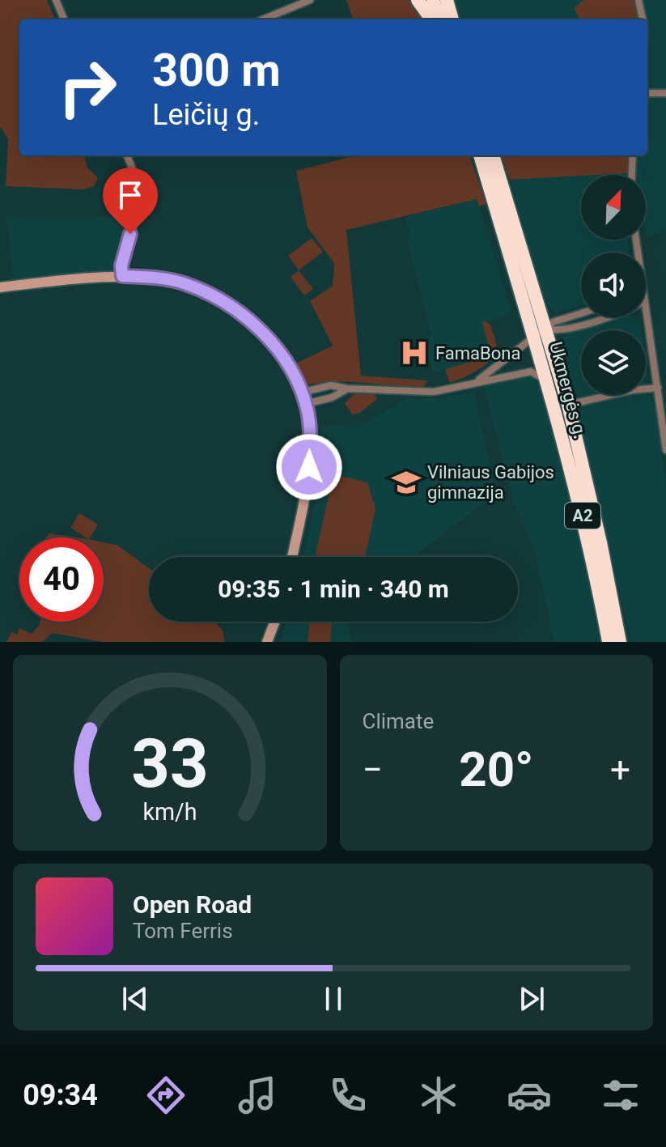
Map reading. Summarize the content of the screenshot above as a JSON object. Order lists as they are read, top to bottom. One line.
{"streets":{"highway":["Ukmergės g.","A2"]},"places":{"hospital":["FamaBona"],"school or university":["Vilniaus Gabijos gimnazija"]},"north":"top right","page":{"turn":["300 m","Leičių g."],"limit":"40","trip":"09:35 · 1 min · 340 m","tile":"Climate","heat":["−","20°","+"],"song":["Open Road","Tom Ferris"],"tabs":"09:34","gauge":["33","km/h"]}}
